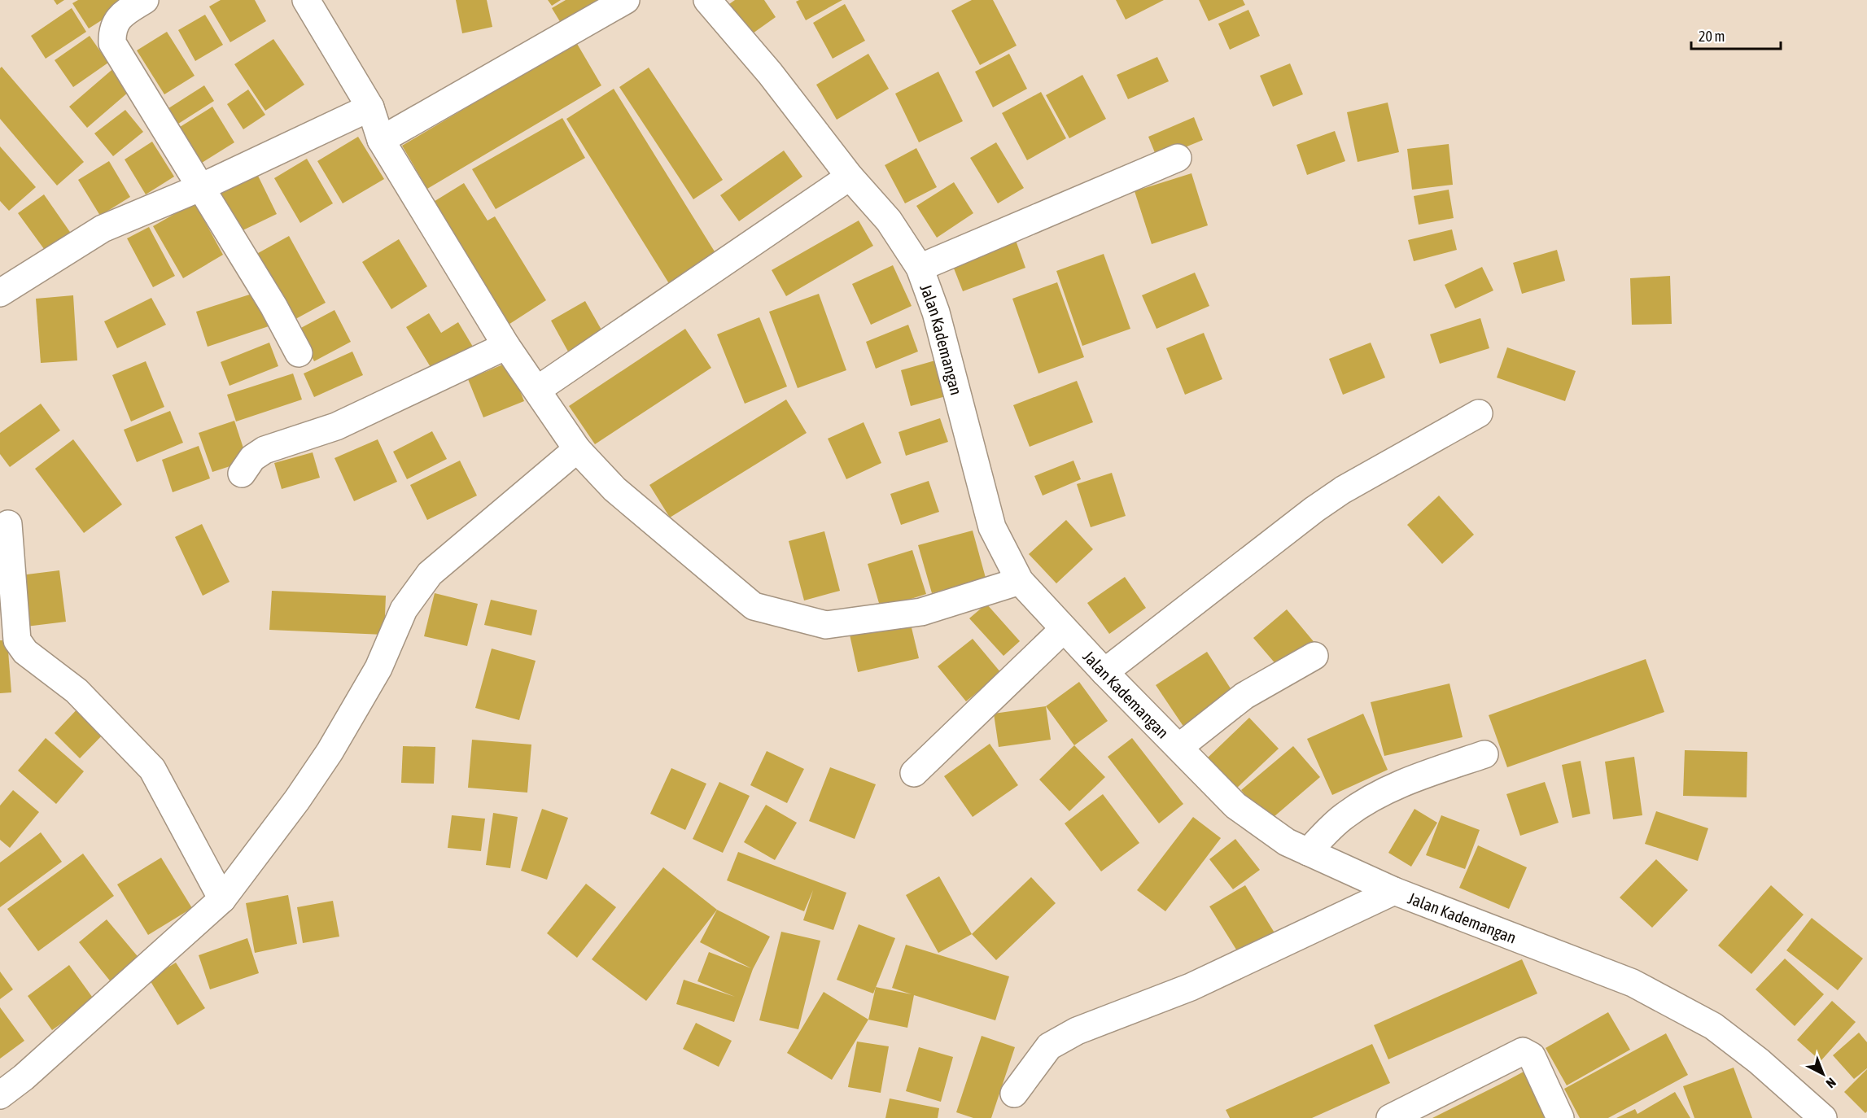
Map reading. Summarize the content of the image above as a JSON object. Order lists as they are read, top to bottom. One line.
{"streets":{"street":["Jalan Kademangan"]},"scale_bar":"20 m","north":"bottom right"}
